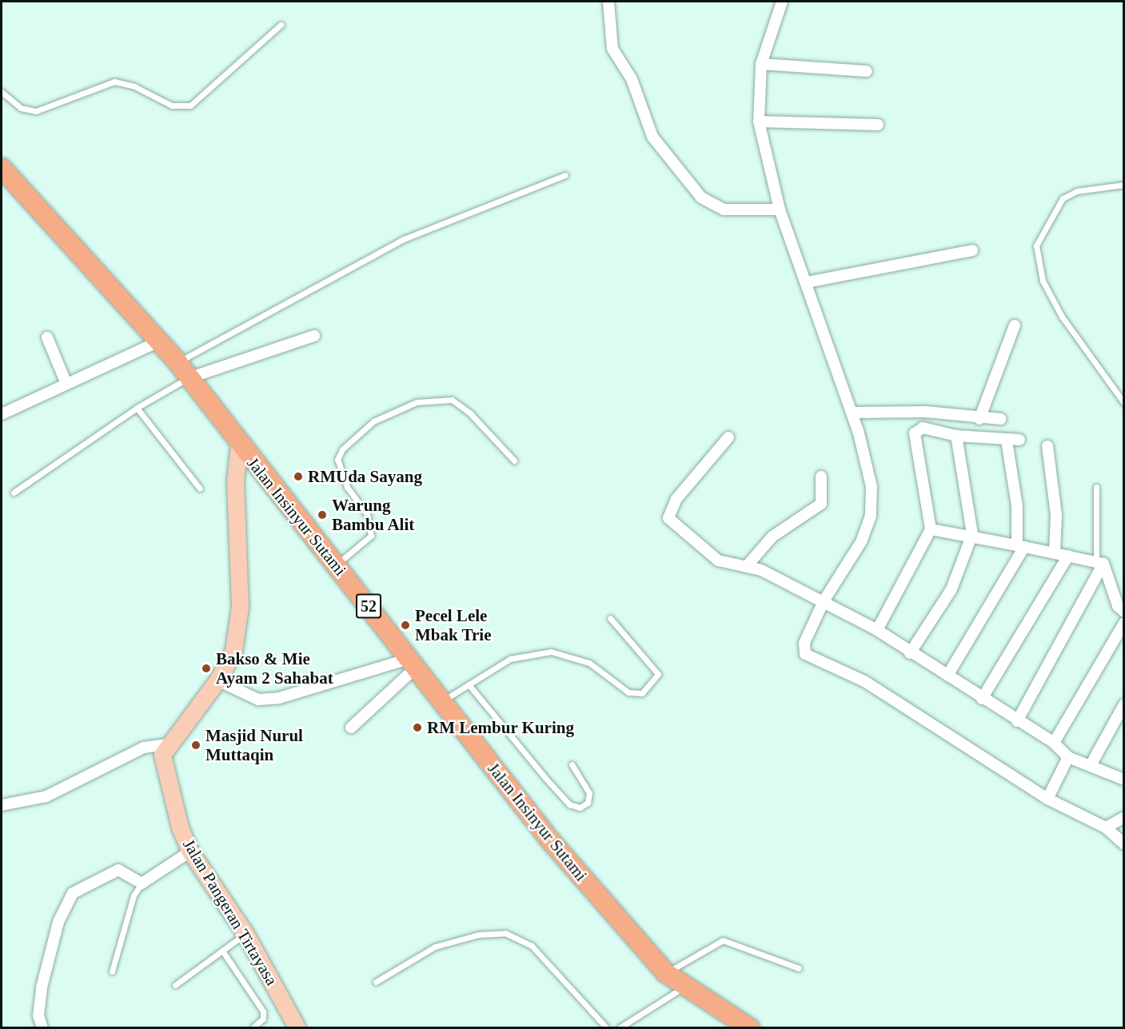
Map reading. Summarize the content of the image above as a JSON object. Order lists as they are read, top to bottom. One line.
{"streets":{"highway":["Jalan Insinyur Sutami","52"],"main road":["Jalan Pangeran Tirtayasa"]},"crossings":[["Jalan Insinyur Sutami","Jalan Pangeran Tirtayasa"]],"places":["RMUda Sayang","Warung Bambu Alit","Pecel Lele Mbak Trie","Bakso & Mie Ayam 2 Sahabat","RM Lembur Kuring","Masjid Nurul Muttaqin"]}
